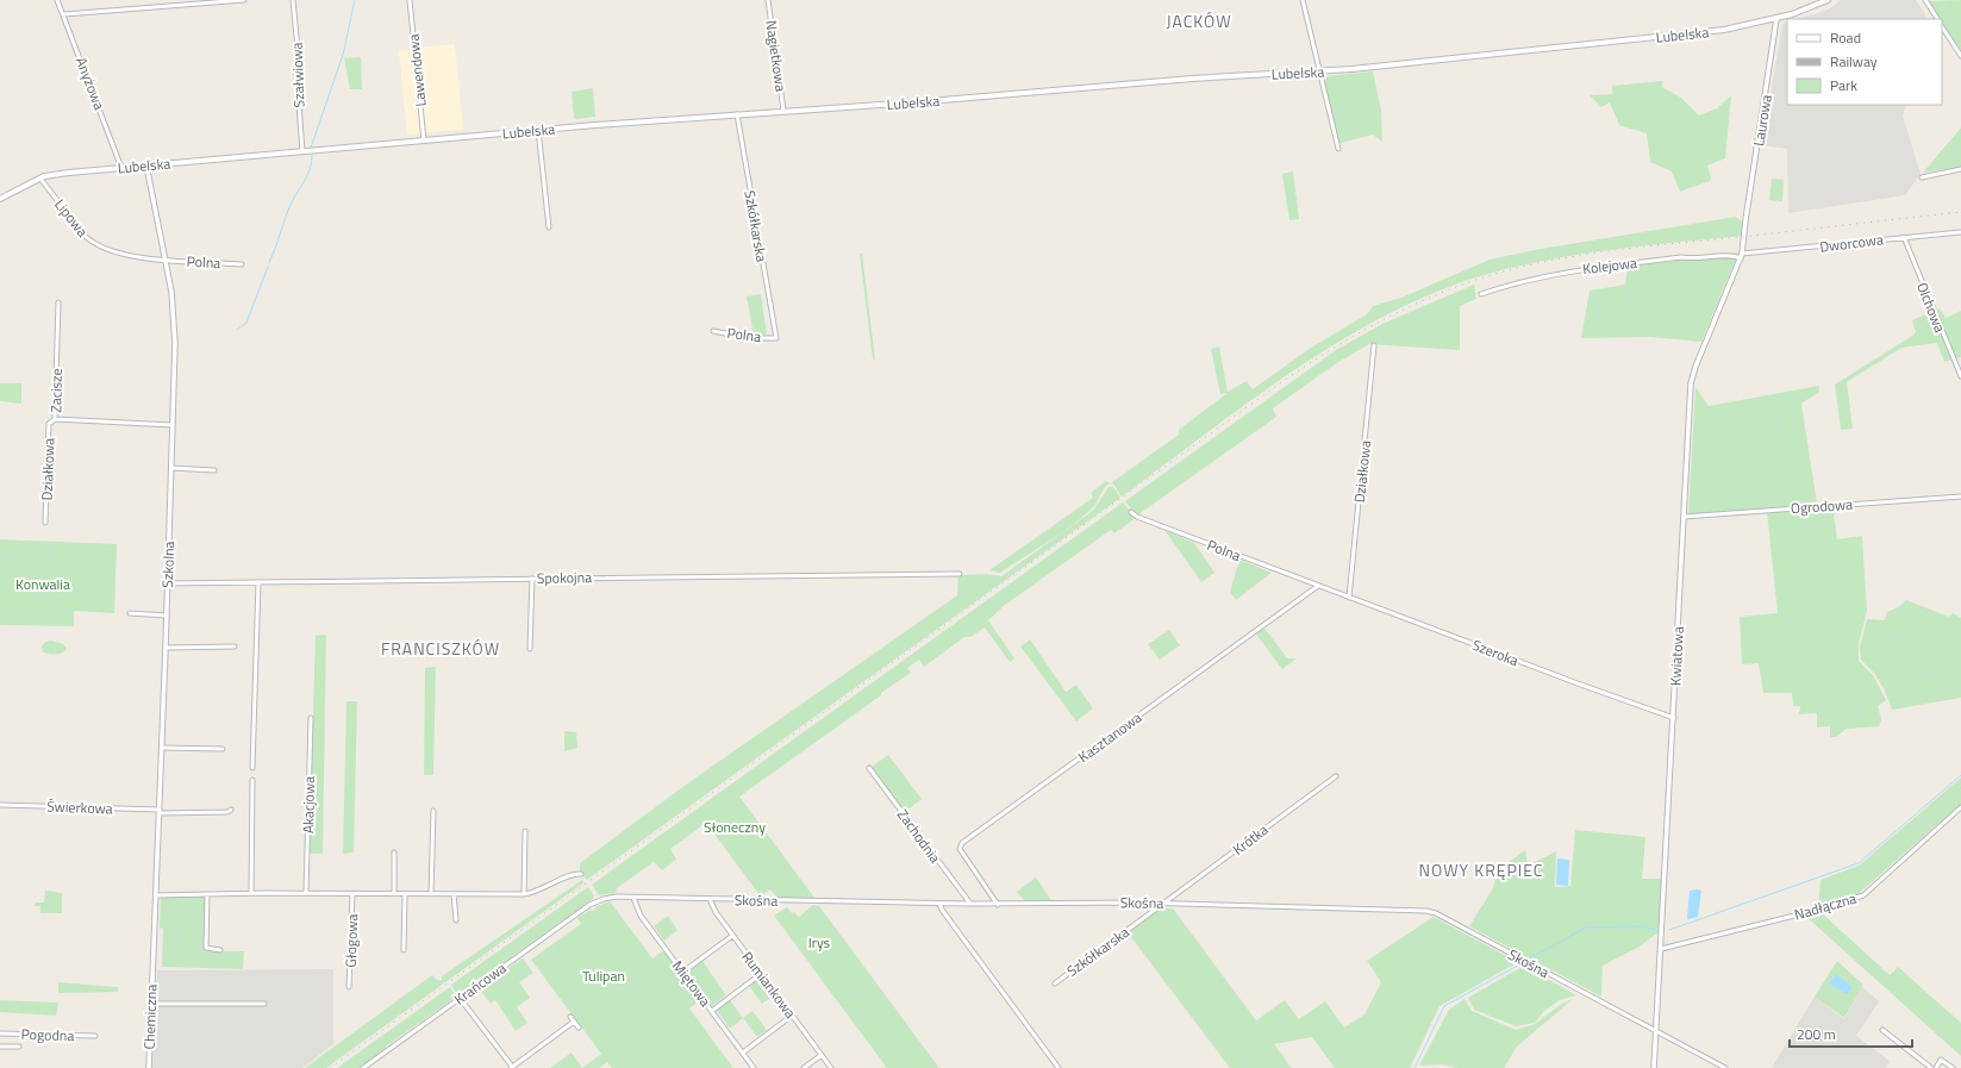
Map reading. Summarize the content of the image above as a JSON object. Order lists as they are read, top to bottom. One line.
{"streets":{"main road":["Lubelska"],"street":["Nagietkowa","Lawendowa","Szałwiowa","Anyżowa","Laurowa","Lipowa","Szkółkarska","Dworcowa","Polna","Kolejowa","Olchowa","Zacisze","Działkowa","Ogrodowa","Szkolna","Spokojna","Szeroka","Kwiatowa","Kasztanowa","Akacjowa","Świerkowa","Zachodnia","Krótka","Skośna","Nadłączna","Głogowa","Krańcowa","Miętowa","Rumiankowa","Chemiczna","Pogodna"]},"crossings":[["Lubelska","Nagietkowa"],["Lubelska","Lawendowa"],["Lubelska","Szałwiowa"],["Lubelska","Anyżowa"],["Lubelska","Laurowa"],["Lubelska","Lipowa"],["Lubelska","Szkółkarska"],["Lubelska","Szkolna"],["Laurowa","Dworcowa"],["Laurowa","Kolejowa"],["Laurowa","Kwiatowa"],["Lipowa","Polna"],["Lipowa","Szkolna"],["Szkółkarska","Polna"],["Szkółkarska","Krótka"],["Szkółkarska","Skośna"],["Dworcowa","Kolejowa"],["Dworcowa","Olchowa"],["Dworcowa","Kwiatowa"],["Polna","Szkolna"],["Polna","Szeroka"],["Polna","Kasztanowa"],["Kolejowa","Kwiatowa"],["Zacisze","Działkowa"],["Zacisze","Szkolna"],["Działkowa","Szeroka"],["Ogrodowa","Kwiatowa"],["Szkolna","Spokojna"],["Szkolna","Świerkowa"],["Szkolna","Chemiczna"],["Szeroka","Kwiatowa"],["Szeroka","Kasztanowa"],["Kwiatowa","Skośna"],["Kwiatowa","Nadłączna"],["Kasztanowa","Skośna"],["Zachodnia","Skośna"],["Krótka","Skośna"],["Skośna","Krańcowa"],["Skośna","Miętowa"],["Skośna","Rumiankowa"]],"districts":["JACKÓW","FRANCISZKÓW","NOWY KRĘPIEC"],"parks":["Konwalia","Słoneczny","Irys","Tulipan"],"legend":["Road","Railway","Park"],"scale_bar":"200 m"}
